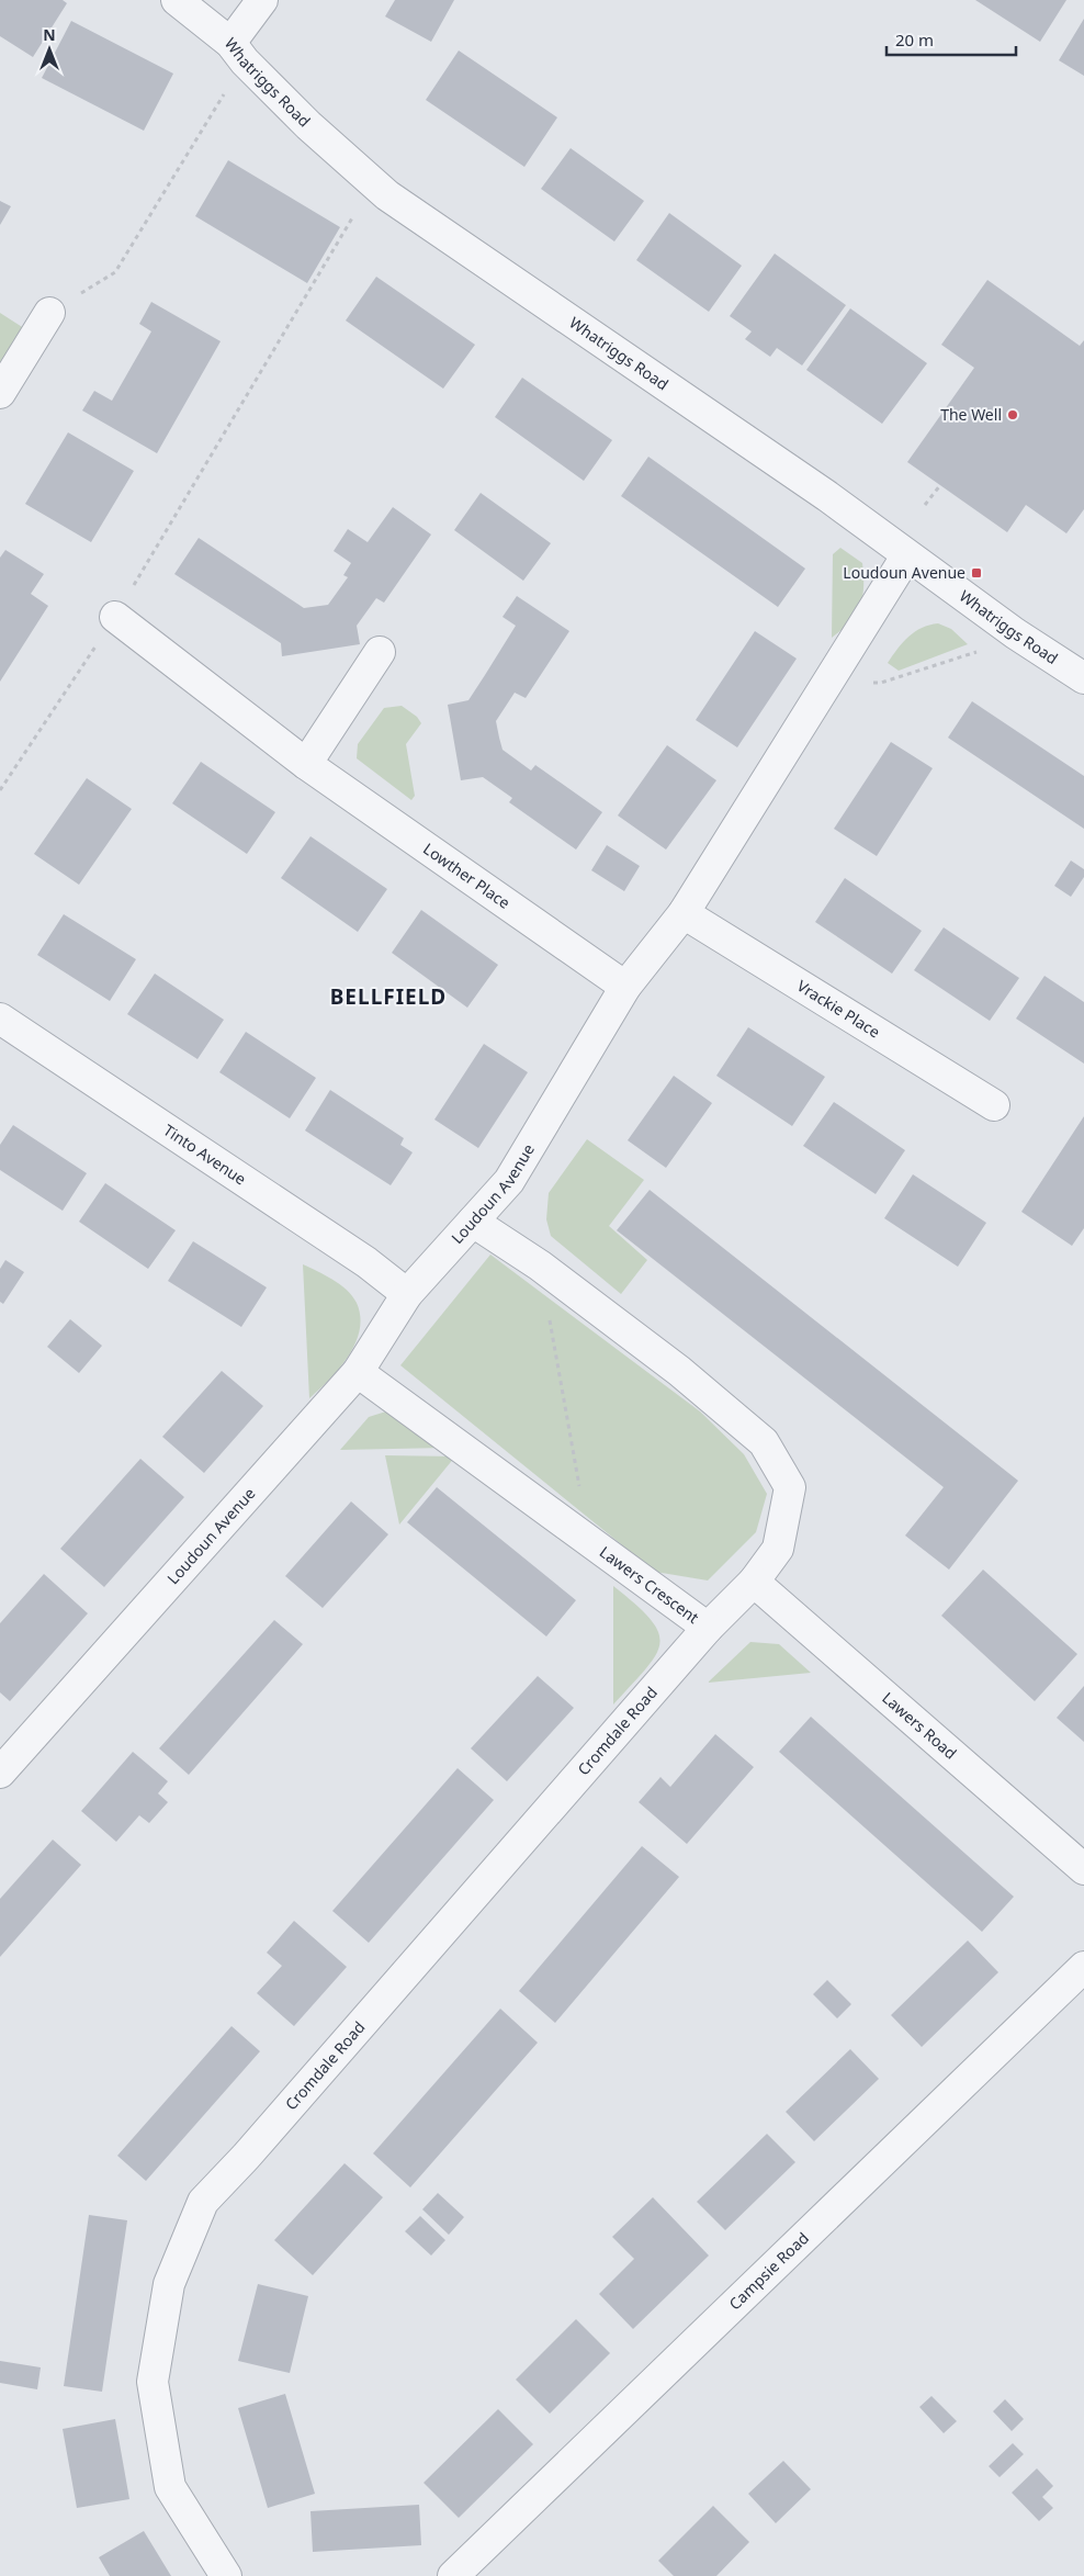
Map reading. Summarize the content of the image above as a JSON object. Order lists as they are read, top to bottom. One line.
{"streets":{"street":["Whatriggs Road","Lowther Place","Vrackie Place","Tinto Avenue","Loudoun Avenue","Lawers Crescent","Lawers Road","Cromdale Road","Campsie Road"]},"crossings":[["Whatriggs Road","Loudoun Avenue"],["Lowther Place","Loudoun Avenue"],["Vrackie Place","Loudoun Avenue"],["Tinto Avenue","Loudoun Avenue"],["Loudoun Avenue","Lawers Crescent"],["Lawers Crescent","Lawers Road"],["Lawers Crescent","Cromdale Road"]],"districts":["BELLFIELD"],"places":{"other":["The Well"],"transit":["Loudoun Avenue"]},"scale_bar":"20 m","north":"top"}
